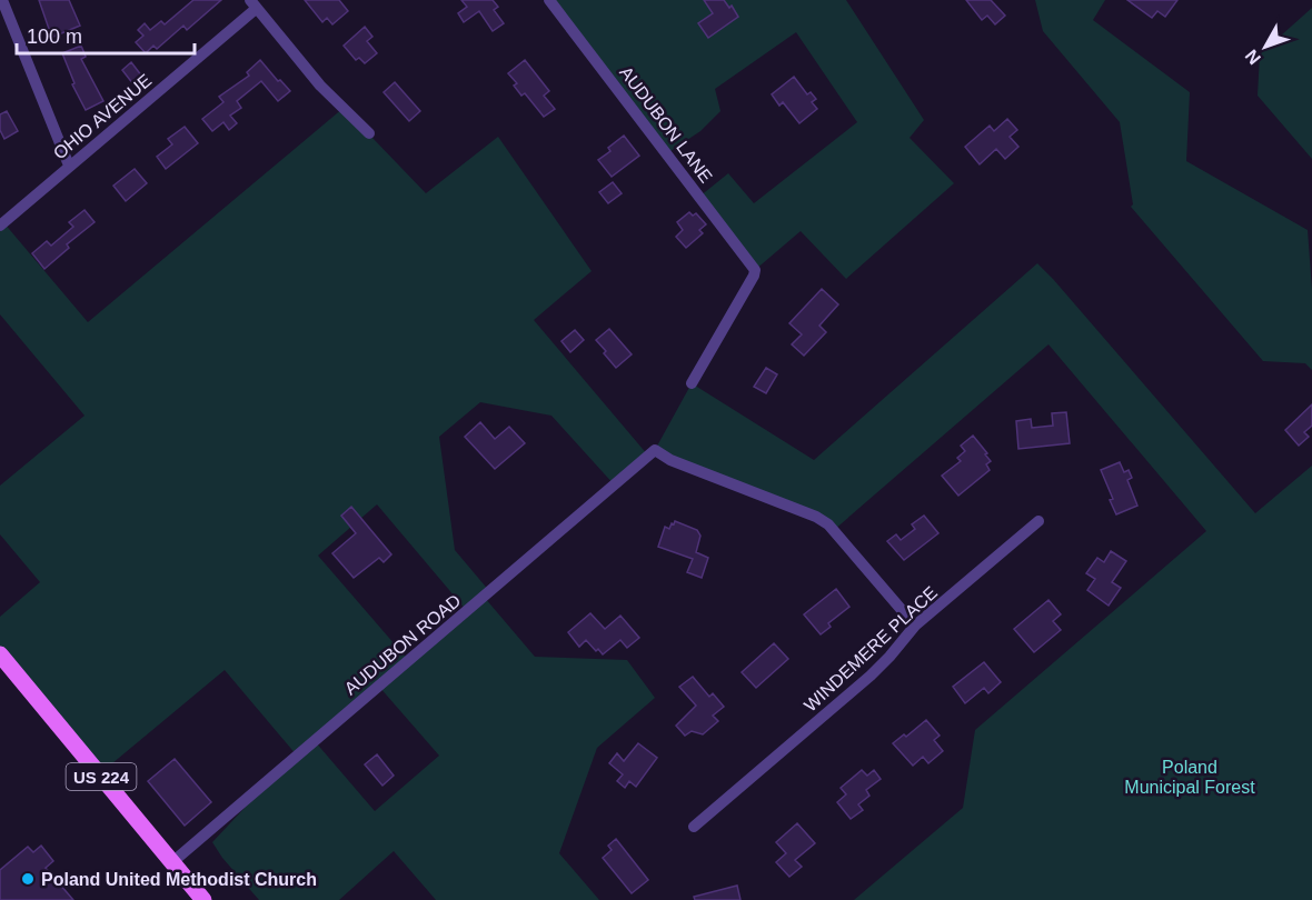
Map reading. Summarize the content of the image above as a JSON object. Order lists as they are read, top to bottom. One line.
{"streets":{"main road":["US 224"],"street":["OHIO AVENUE","AUDUBON LANE","AUDUBON ROAD","WINDEMERE PLACE"]},"crossings":[["AUDUBON ROAD","WINDEMERE PLACE"],["AUDUBON ROAD","US 224"]],"parks":["Poland Municipal Forest"],"places":["Poland United Methodist Church"],"scale_bar":"100 m","north":"bottom left"}
